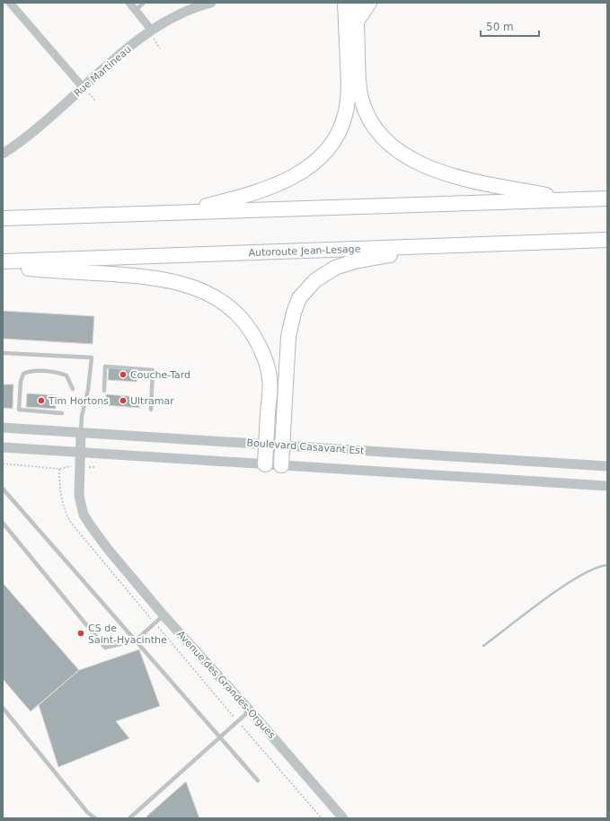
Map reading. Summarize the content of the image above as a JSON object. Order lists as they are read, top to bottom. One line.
{"streets":{"highway":["Autoroute Jean-Lesage"],"street":["Rue Martineau","Boulevard Casavant Est","Avenue des Grandes-Orgues"]},"crossings":[["Boulevard Casavant Est","Avenue des Grandes-Orgues"]],"places":["Couche-Tard","Tim Hortons","Ultramar","CS de Saint-Hyacinthe"],"scale_bar":"50 m"}
